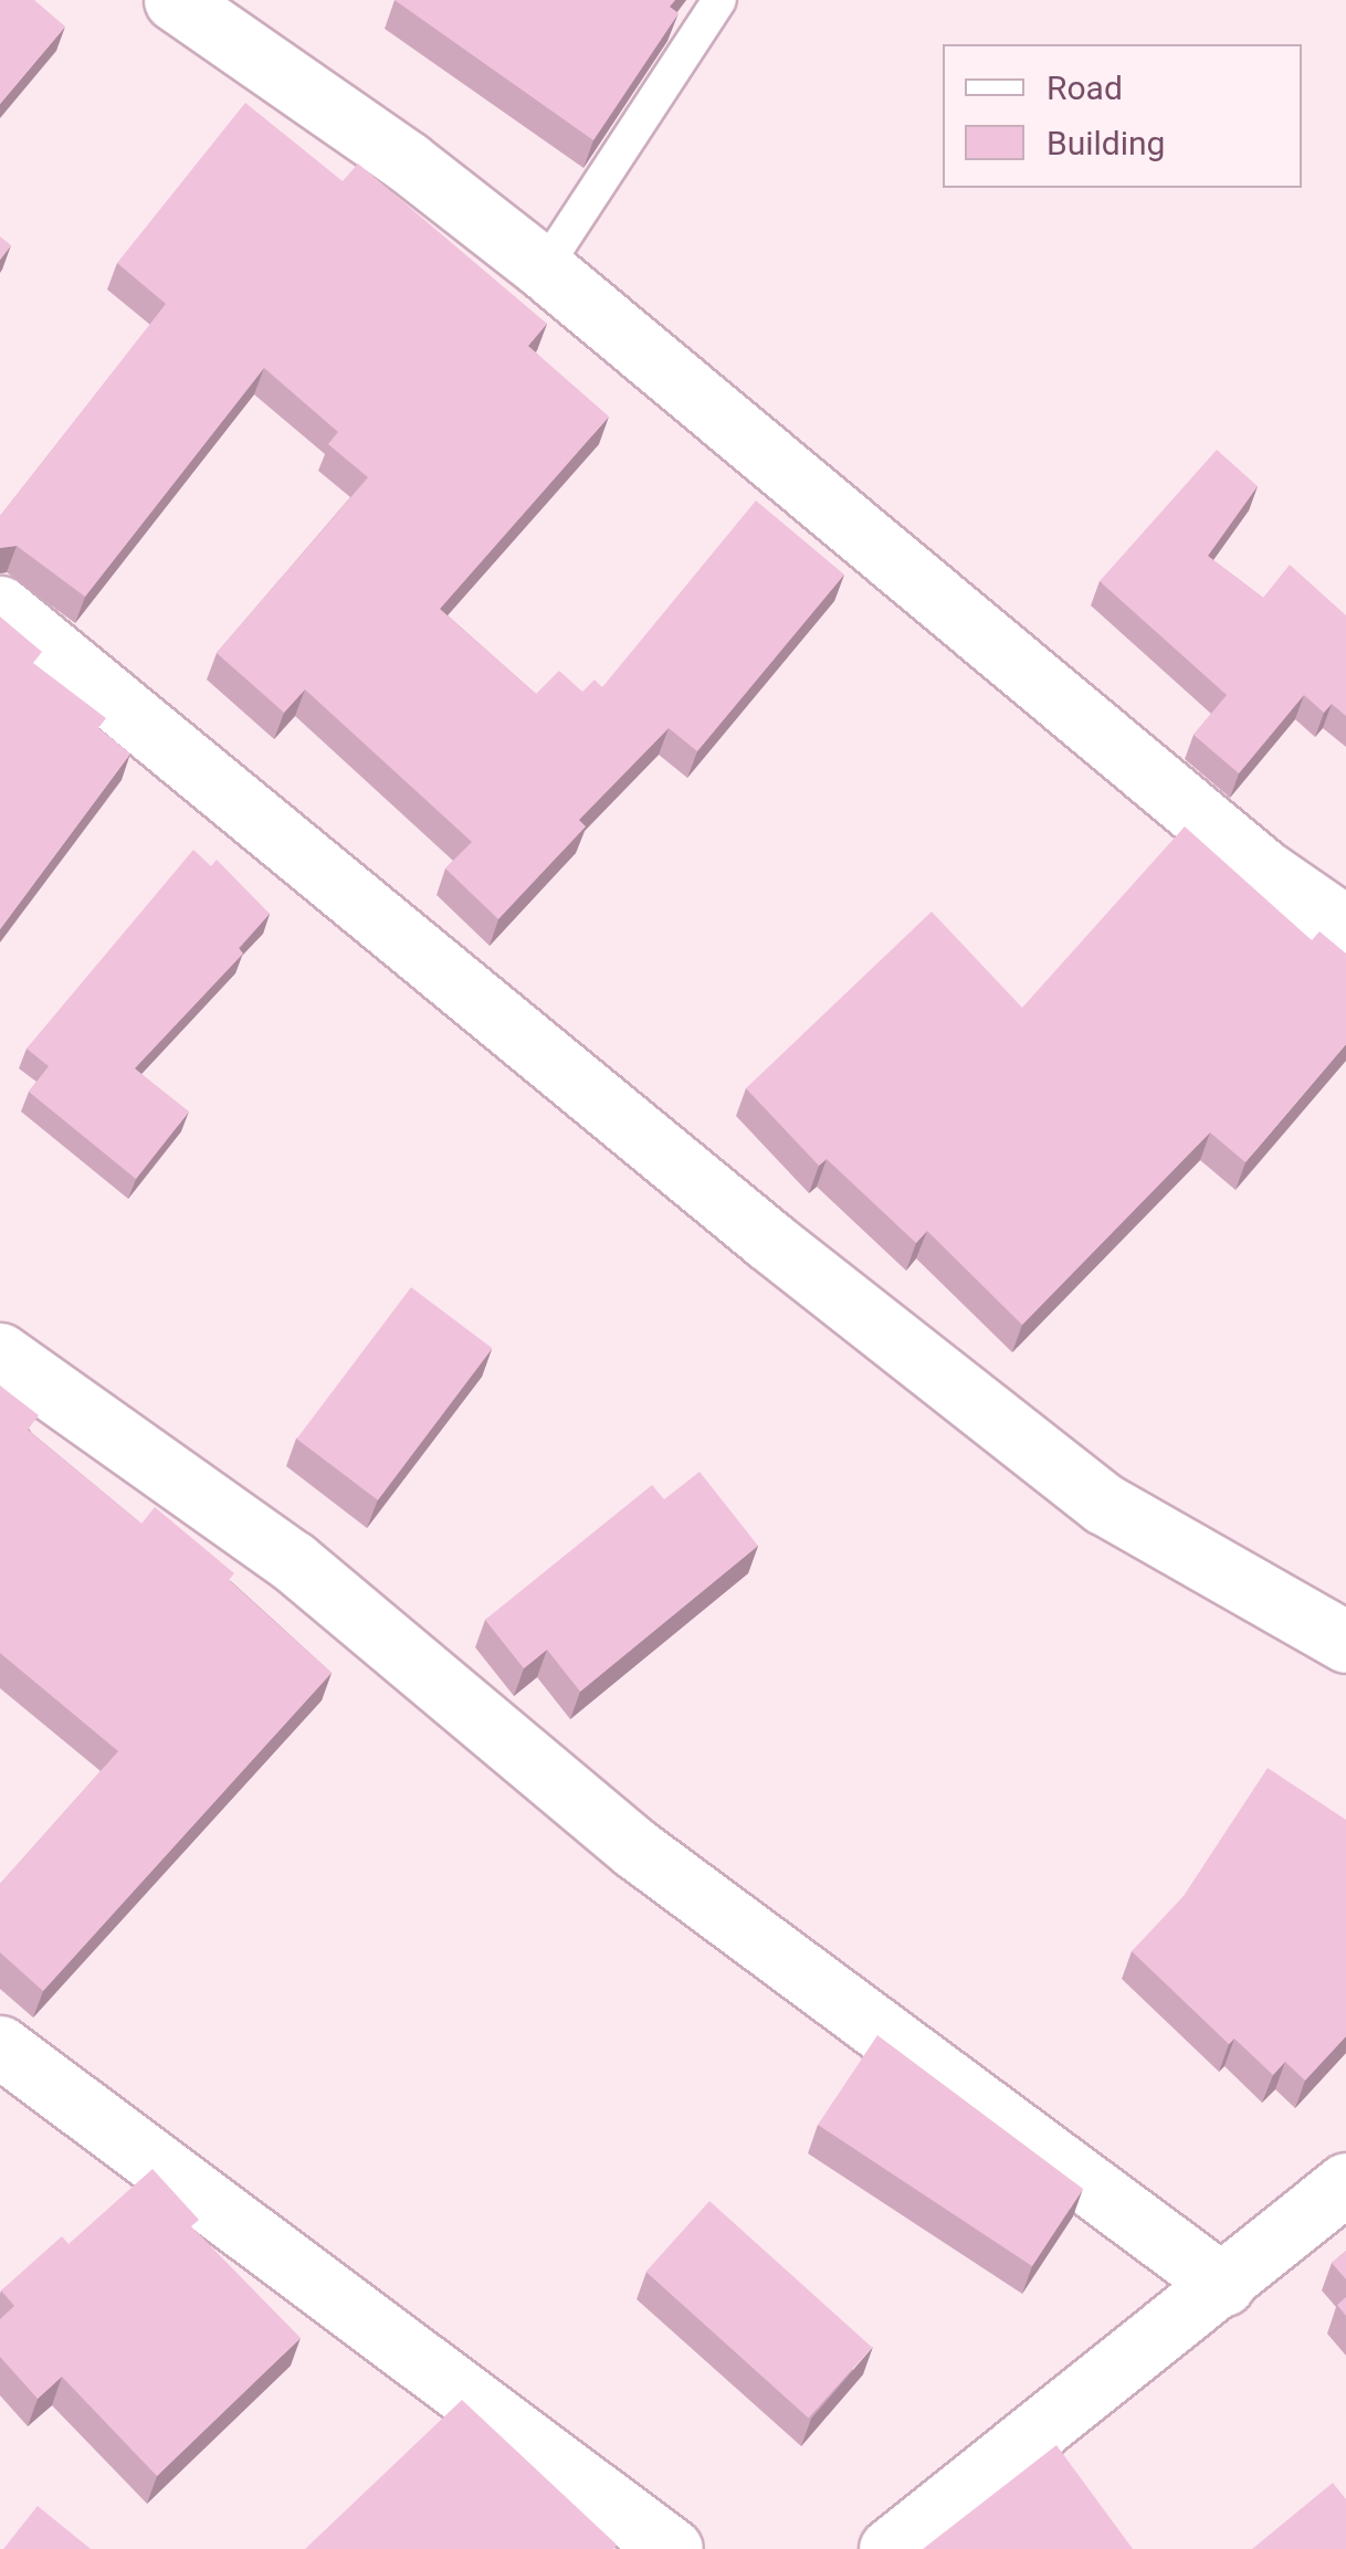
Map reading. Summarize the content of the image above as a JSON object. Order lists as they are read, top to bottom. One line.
{"legend":["Road","Building"]}
